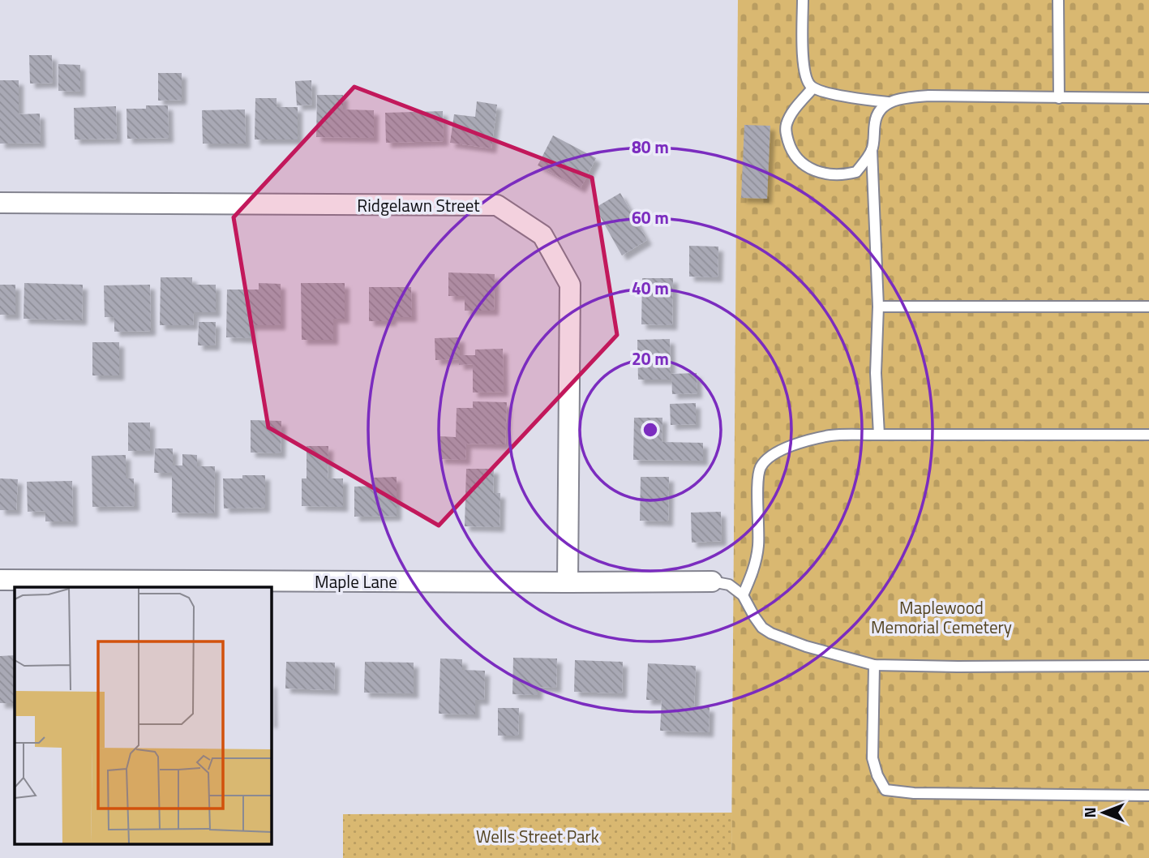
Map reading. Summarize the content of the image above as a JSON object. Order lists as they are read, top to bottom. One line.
{"streets":{"street":["Ridgelawn Street","Maple Lane"]},"crossings":[["Ridgelawn Street","Maple Lane"]],"parks":["Maplewood Memorial Cemetery","Wells Street Park"],"north":"left","rings":["80 m","60 m","40 m","20 m"]}
